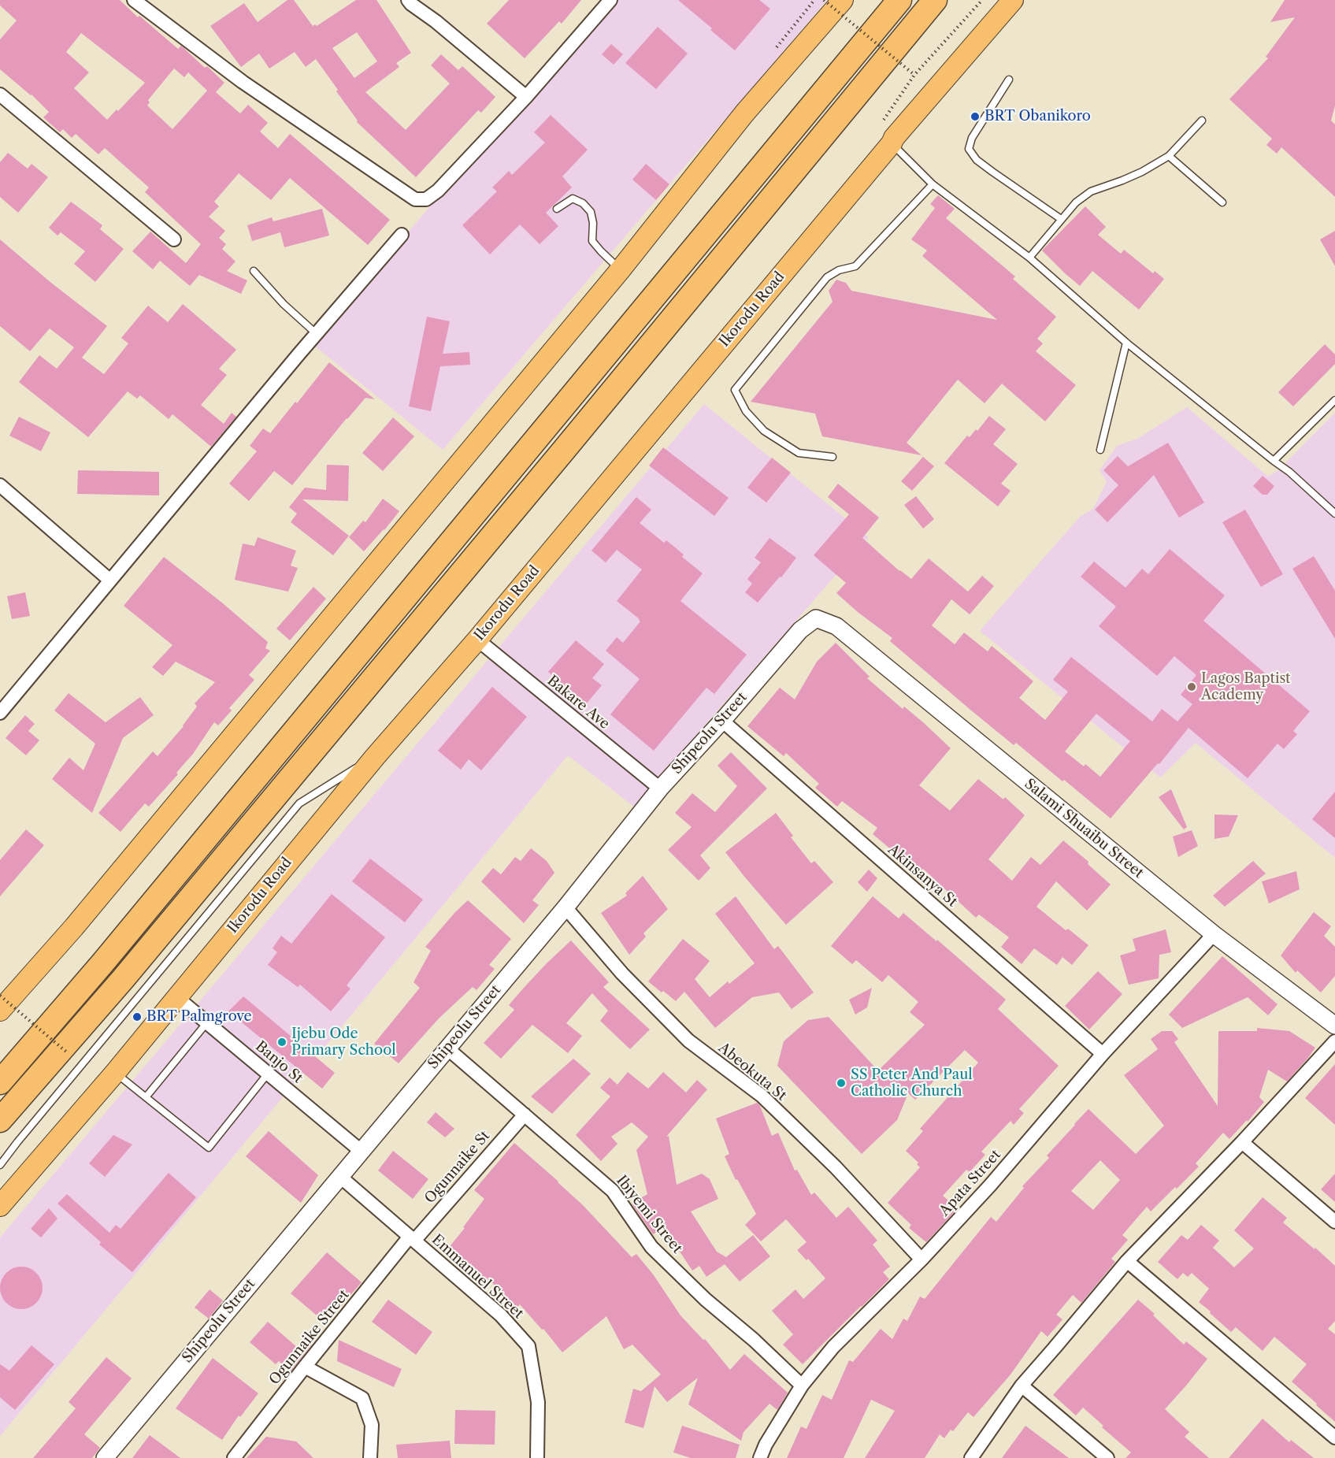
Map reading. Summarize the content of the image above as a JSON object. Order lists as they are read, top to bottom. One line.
{"streets":{"main road":["Ikorodu Road"],"street":["Bakare Ave","Shipeolu Street","Salami Shuaibu Street","Akinsanya St","Banjo St","Abeokuta St","Ogunnaike St","Apata Street","Ibiyemi Street","Emmanuel Street","Ogunnaike Street"]},"crossings":[["Ikorodu Road","Bakare Ave"],["Ikorodu Road","Banjo St"],["Bakare Ave","Shipeolu Street"],["Shipeolu Street","Salami Shuaibu Street"],["Shipeolu Street","Akinsanya St"],["Shipeolu Street","Banjo St"],["Shipeolu Street","Abeokuta St"],["Shipeolu Street","Ibiyemi Street"],["Shipeolu Street","Emmanuel Street"],["Salami Shuaibu Street","Apata Street"],["Akinsanya St","Apata Street"],["Abeokuta St","Apata Street"],["Ogunnaike St","Ibiyemi Street"],["Ogunnaike St","Emmanuel Street"],["Ogunnaike St","Ogunnaike Street"],["Apata Street","Ibiyemi Street"],["Emmanuel Street","Ogunnaike Street"]],"places":["BRT Obanikoro","Lagos Baptist Academy","BRT Palmgrove","Ijebu Ode Primary School","SS Peter And Paul Catholic Church"]}
